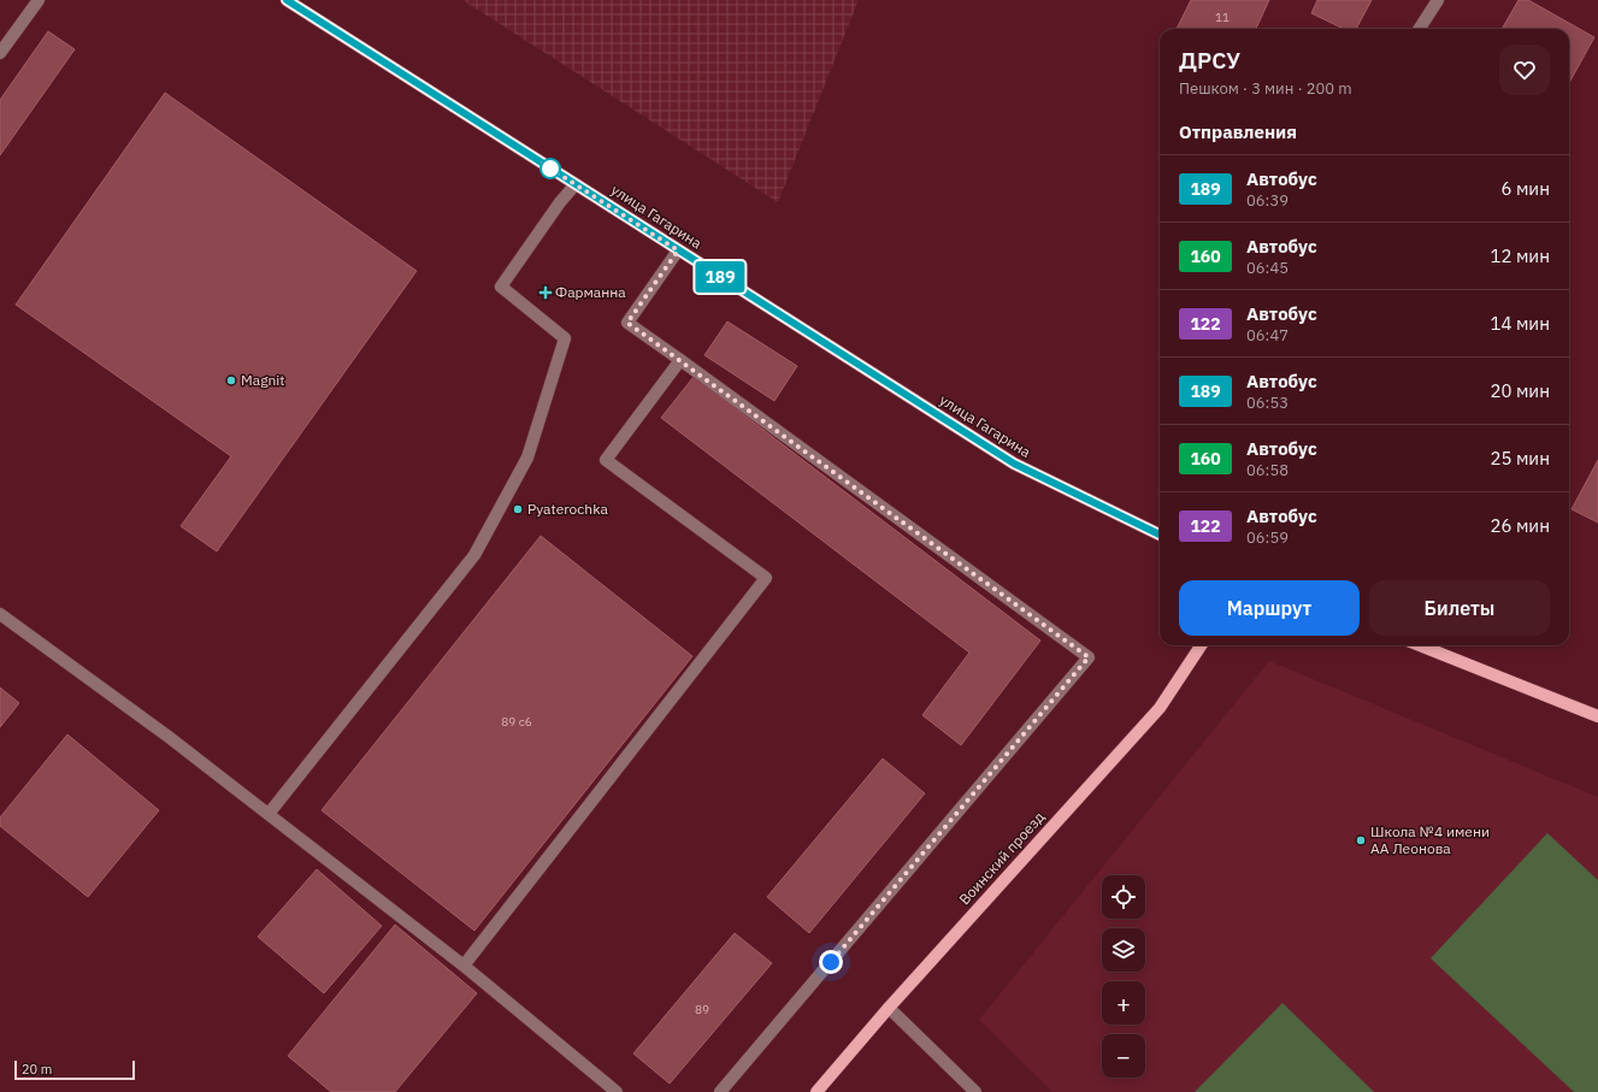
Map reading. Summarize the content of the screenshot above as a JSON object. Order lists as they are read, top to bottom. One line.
{"streets":{"main road":["улица Гагарина","Воинский проезд"]},"places":{"health":["Фарманна"],"other":["Magnit","Pyaterochka","Школа №4 имени АА Леонова"]},"lines":["bus line 189"],"house_numbers":["11","89 с6","89"],"scale_bar":"20 m","page":{"on_map":"189","heading":[["ДРСУ","Пешком · 3 мин · 200 m"],"Отправления"],"list":[{"mark":"189","name":"Автобус","note":"06:39","value":"6 мин"},{"mark":"160","name":"Автобус","note":"06:45","value":"12 мин"},{"mark":"122","name":"Автобус","note":"06:47","value":"14 мин"},{"mark":"189","name":"Автобус","note":"06:53","value":"20 мин"},{"mark":"160","name":"Автобус","note":"06:58","value":"25 мин"},{"mark":"122","name":"Автобус","note":"06:59","value":"26 мин"}],"buttons":["Маршрут","Билеты"],"map_buttons":["+","−"],"scale":"20 m"}}
